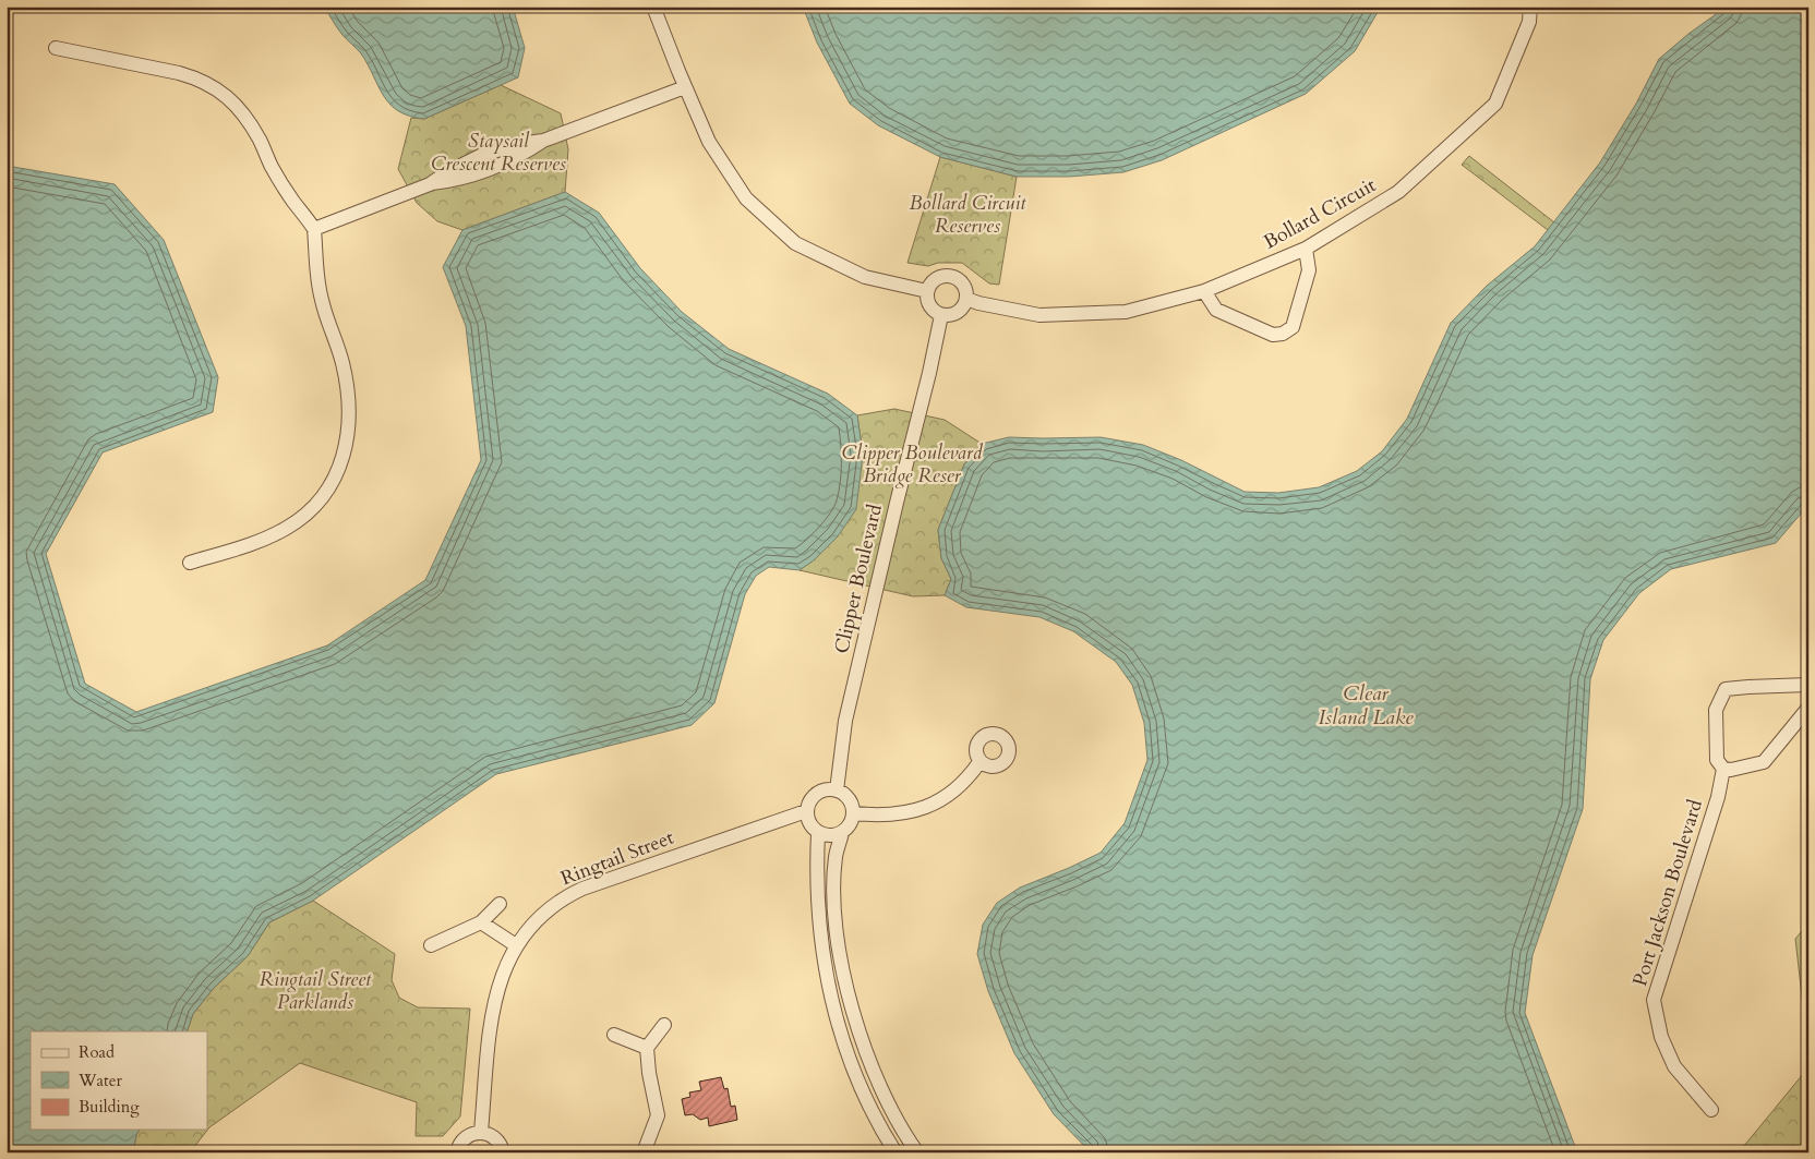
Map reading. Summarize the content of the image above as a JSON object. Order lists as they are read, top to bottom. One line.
{"streets":{"street":["Bollard Circuit","Clipper Boulevard","Ringtail Street","Port Jackson Boulevard"]},"crossings":[["Bollard Circuit","Clipper Boulevard"],["Clipper Boulevard","Ringtail Street"]],"water":["Clear Island Lake"],"parks":["Staysail Crescent Reserves","Bollard Circuit Reserves","Clipper Boulevard Bridge Reser","Ringtail Street Parklands"],"legend":["Road","Water","Building"]}
